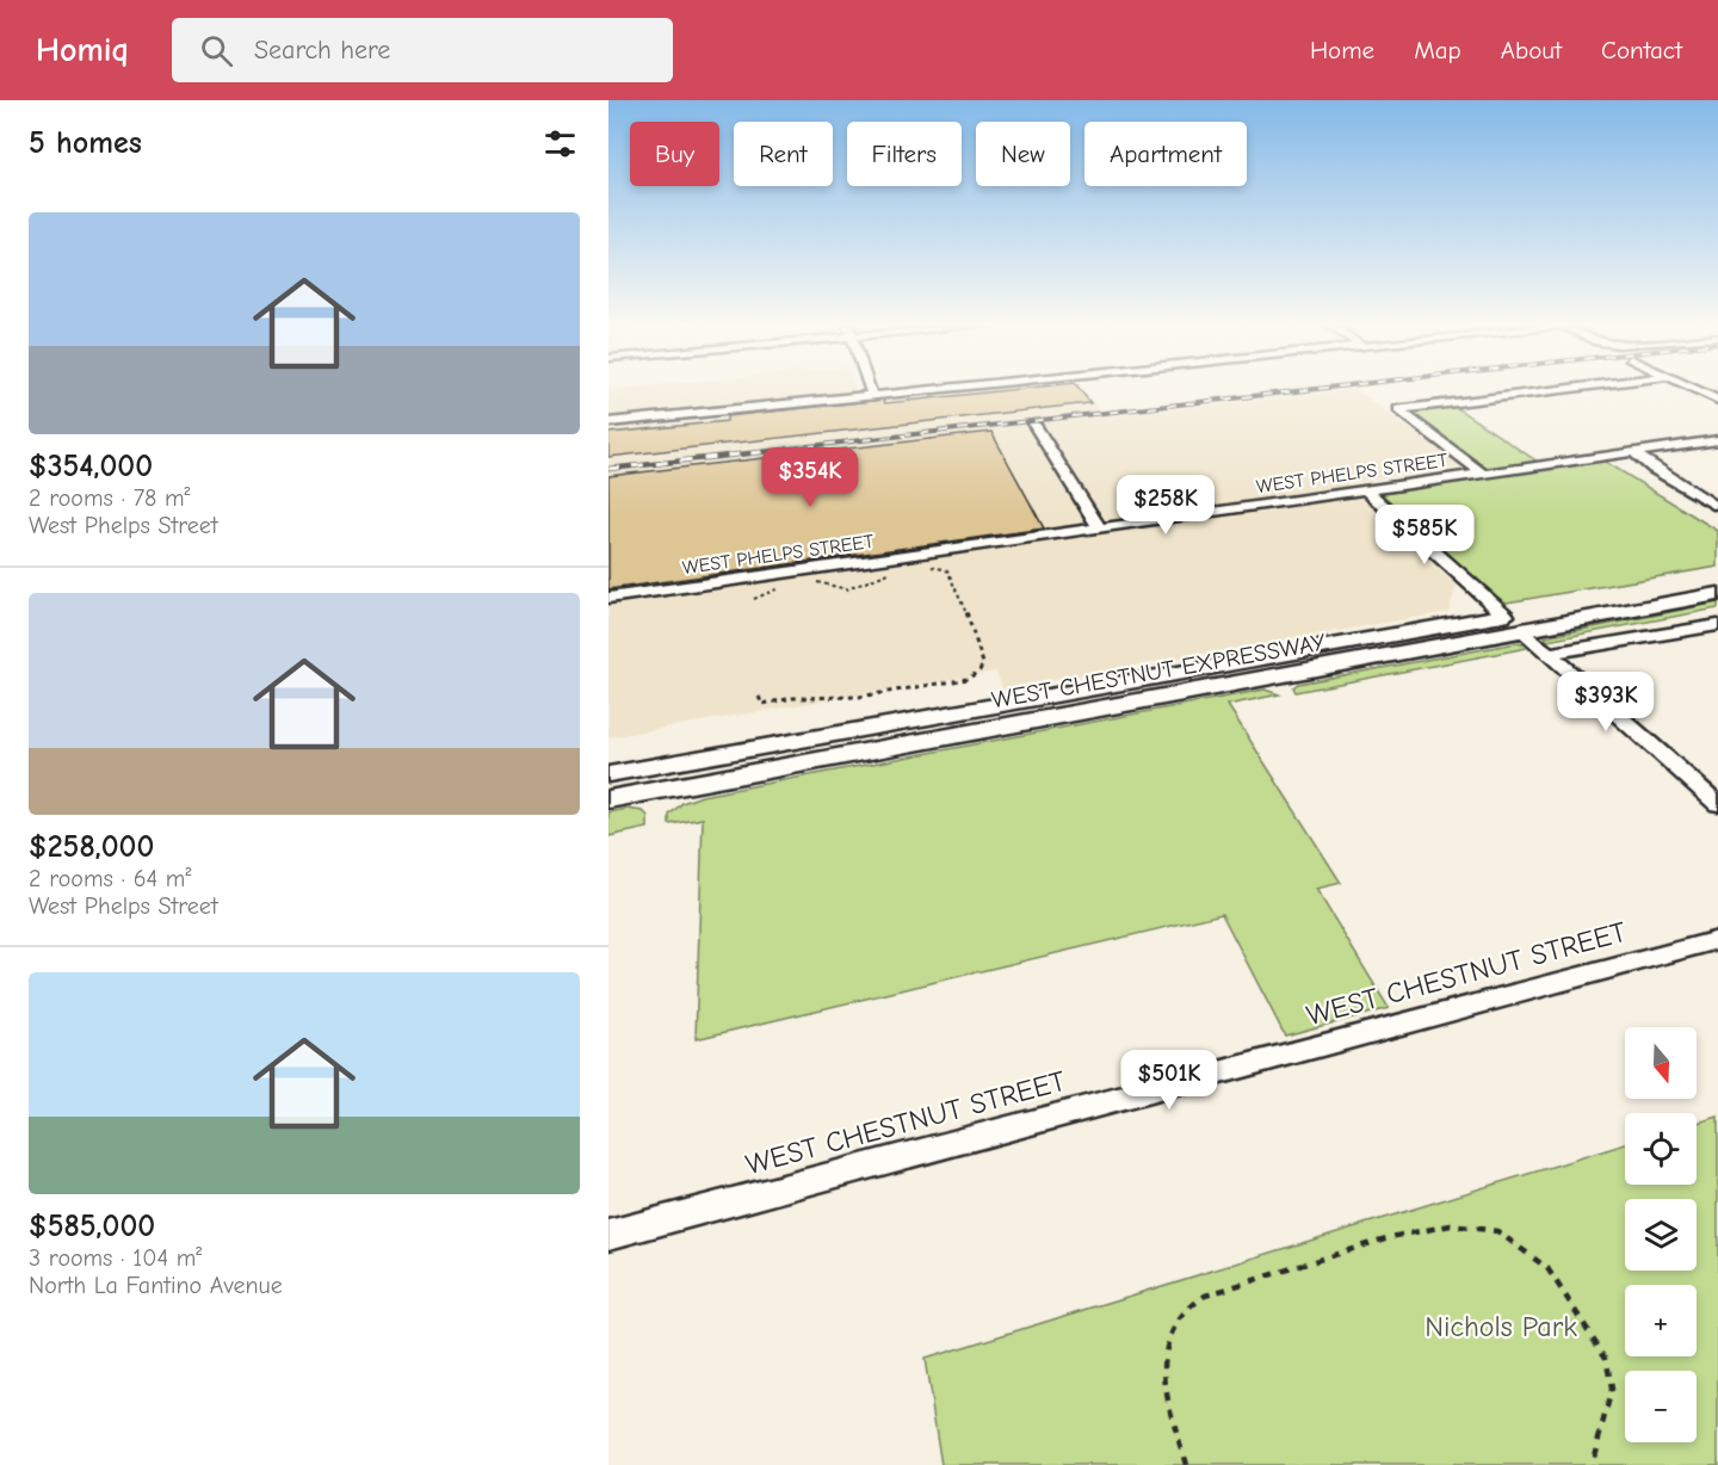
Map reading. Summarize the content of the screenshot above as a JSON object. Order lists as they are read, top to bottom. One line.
{"streets":{"main road":["WEST CHESTNUT EXPRESSWAY"],"street":["WEST PHELPS STREET","WEST CHESTNUT STREET"]},"parks":["Nichols Park"],"north":"bottom","page":{"header":"Homiq","search":"Search here","nav":["Home","Map","About","Contact"],"heading":"5 homes","chip":["Buy","Rent","Filters","New","Apartment"],"list":[{"name":"$354,000","note":"2 rooms · 78 m² · West Phelps Street"},{"name":"$258,000","note":"2 rooms · 64 m² · West Phelps Street"},{"name":"$585,000","note":"3 rooms · 104 m² · North La Fantino Avenue"}],"price":["$354K","$258K","$585K","$393K","$501K"],"map_buttons":["+","−"]}}
